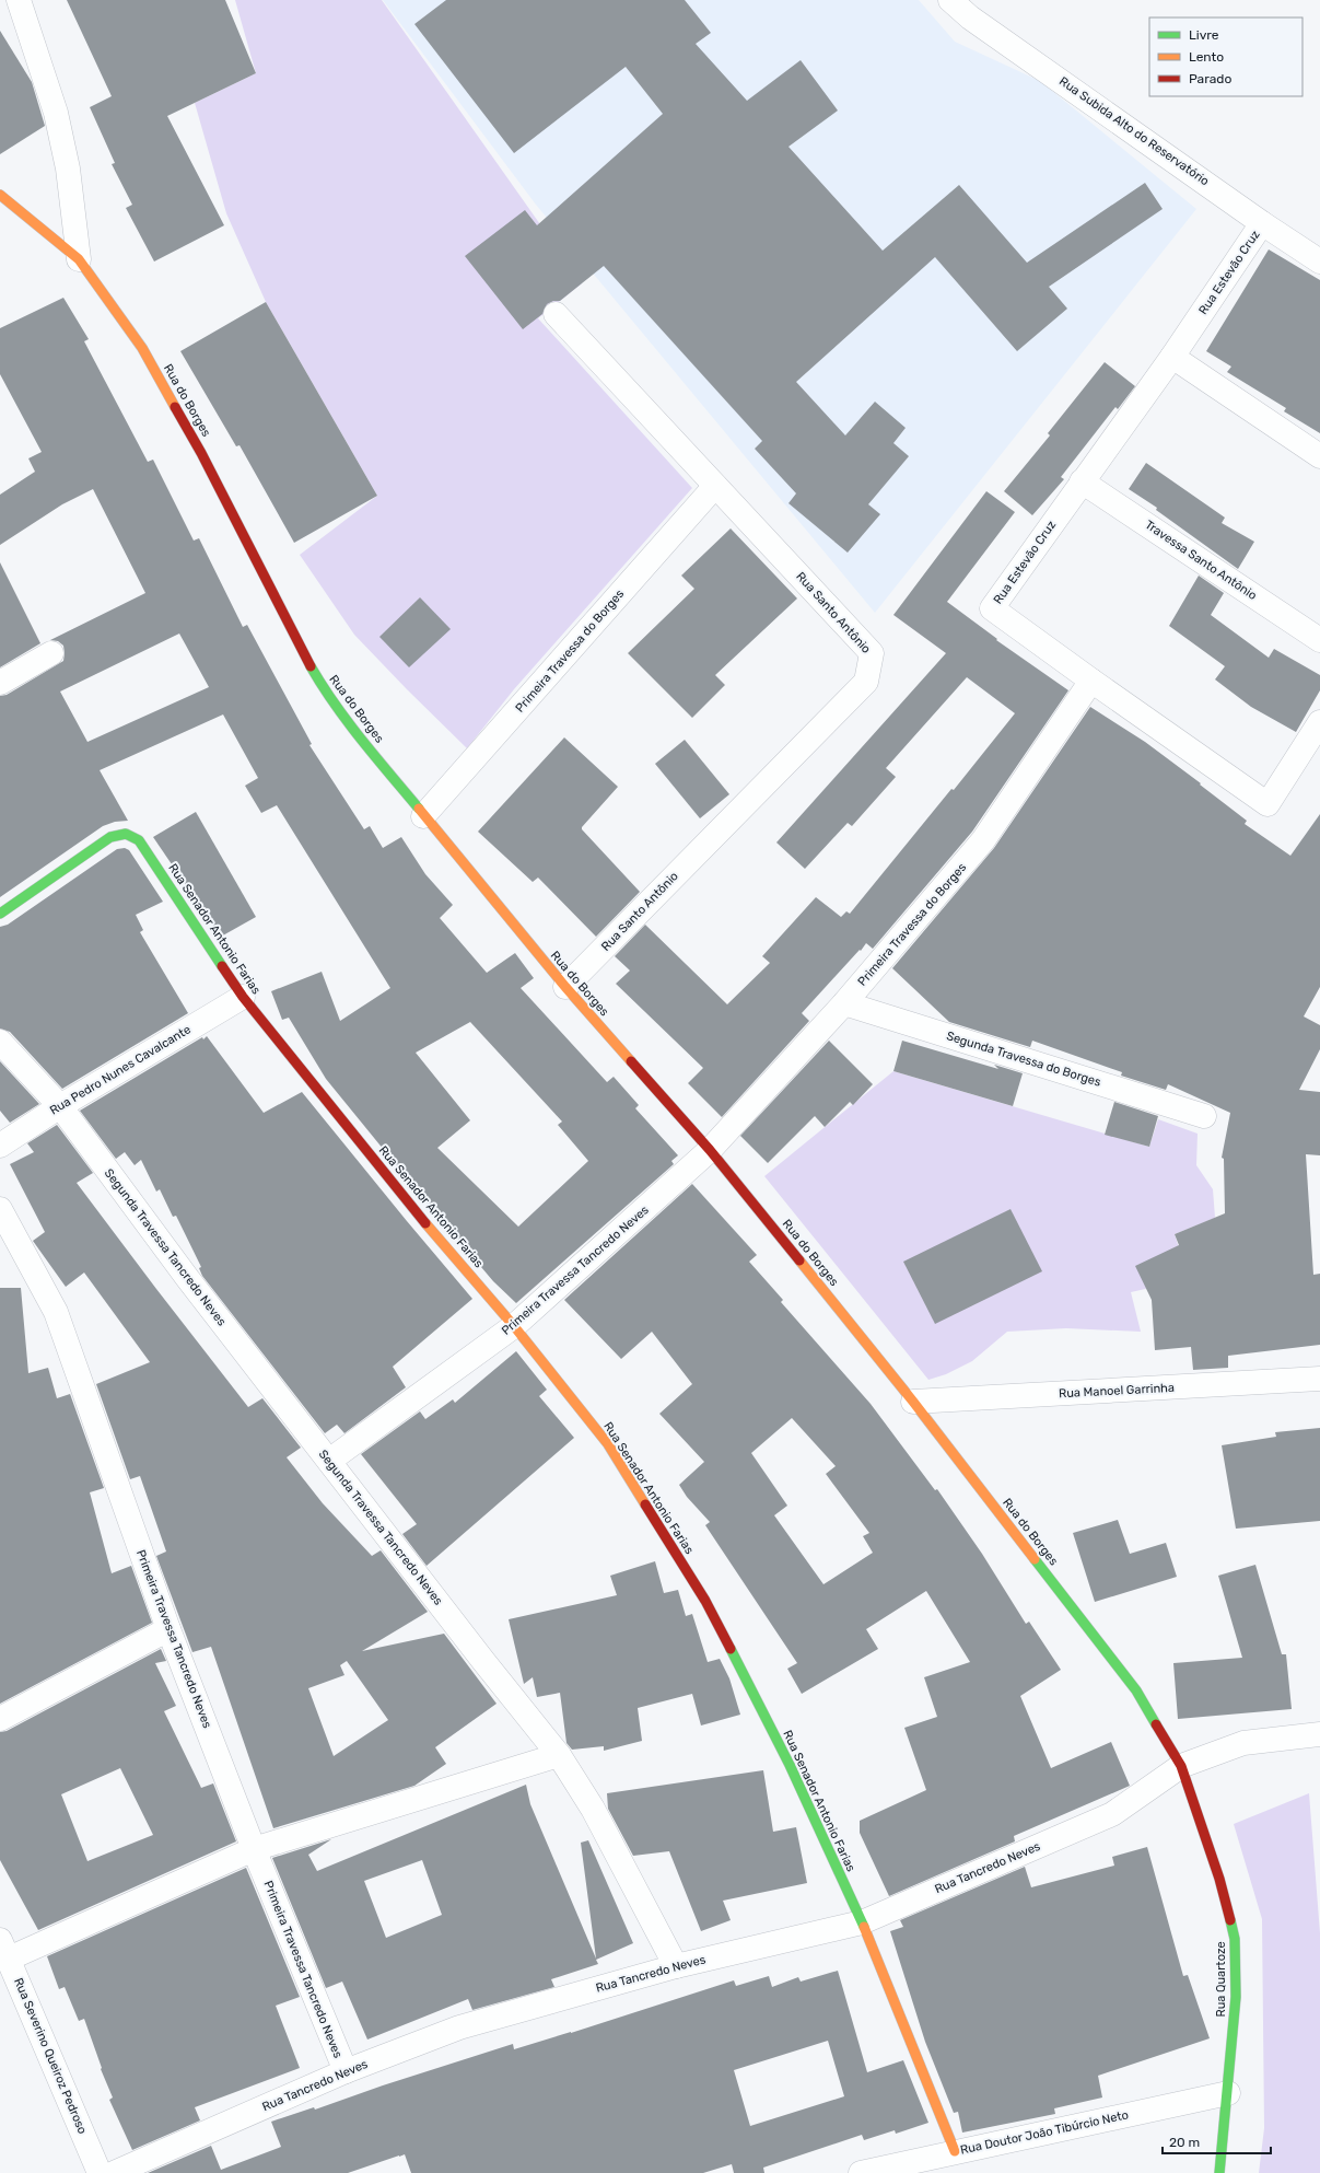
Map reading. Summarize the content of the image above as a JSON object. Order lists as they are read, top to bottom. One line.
{"streets":{"street":["Rua Subida Alto do Reservatório","Rua Estevão Cruz","Rua do Borges","Travessa Santo Antônio","Rua Santo Antônio","Primeira Travessa do Borges","Rua Senador Antonio Farias","Segunda Travessa do Borges","Rua Pedro Nunes Cavalcante","Segunda Travessa Tancredo Neves","Primeira Travessa Tancredo Neves","Rua Manoel Garrinha","Rua Tancredo Neves","Rua Quartoze","Rua Severino Queiroz Pedroso","Rua Doutor João Tibúrcio Neto"]},"crossings":[["Rua Subida Alto do Reservatório","Rua Estevão Cruz"],["Rua Estevão Cruz","Travessa Santo Antônio"],["Rua Estevão Cruz","Primeira Travessa do Borges"],["Rua do Borges","Rua Santo Antônio"],["Rua do Borges","Primeira Travessa do Borges"],["Rua do Borges","Primeira Travessa Tancredo Neves"],["Rua do Borges","Rua Manoel Garrinha"],["Rua do Borges","Rua Tancredo Neves"],["Rua do Borges","Rua Quartoze"],["Rua Santo Antônio","Primeira Travessa do Borges"],["Primeira Travessa do Borges","Segunda Travessa do Borges"],["Primeira Travessa do Borges","Primeira Travessa Tancredo Neves"],["Rua Senador Antonio Farias","Rua Pedro Nunes Cavalcante"],["Rua Senador Antonio Farias","Primeira Travessa Tancredo Neves"],["Rua Senador Antonio Farias","Rua Tancredo Neves"],["Rua Senador Antonio Farias","Rua Doutor João Tibúrcio Neto"],["Rua Pedro Nunes Cavalcante","Segunda Travessa Tancredo Neves"],["Segunda Travessa Tancredo Neves","Primeira Travessa Tancredo Neves"],["Segunda Travessa Tancredo Neves","Rua Tancredo Neves"],["Primeira Travessa Tancredo Neves","Rua Tancredo Neves"],["Rua Tancredo Neves","Rua Quartoze"],["Rua Quartoze","Rua Doutor João Tibúrcio Neto"]],"legend":["Livre","Lento","Parado"],"scale_bar":"20 m"}
